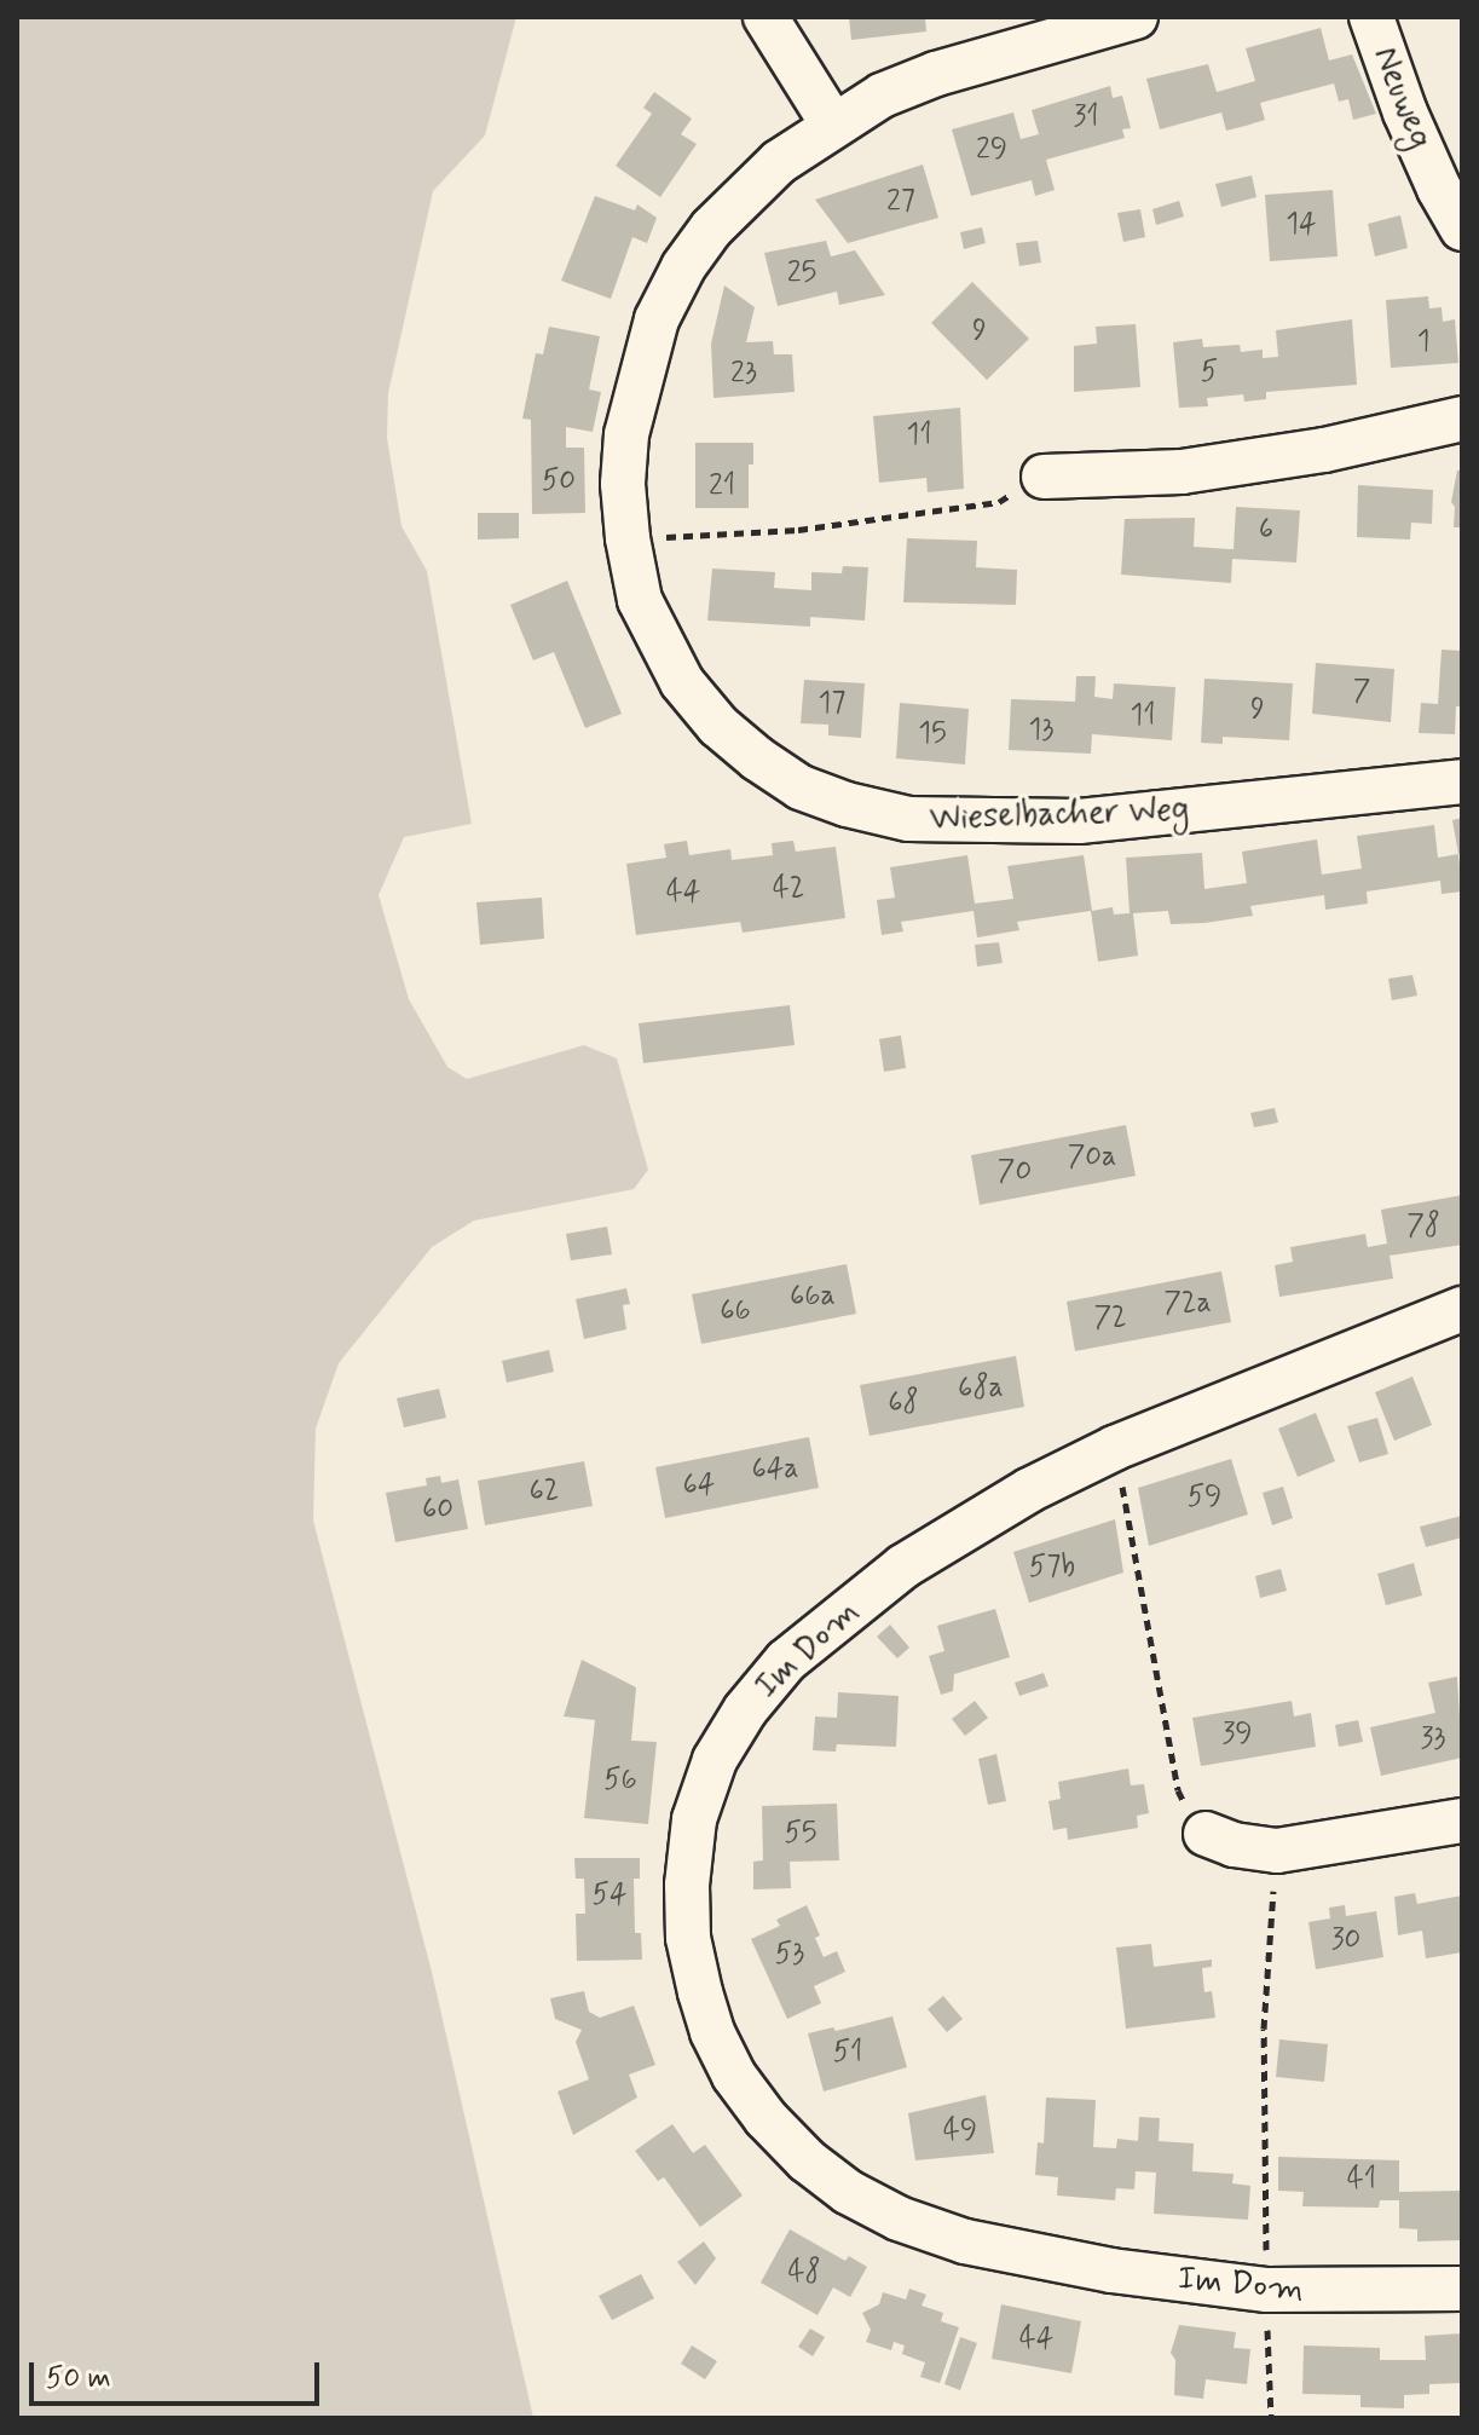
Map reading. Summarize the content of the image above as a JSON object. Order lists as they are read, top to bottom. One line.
{"streets":{"street":["Neuweg","Wieselbacher Weg","Im Dom"]},"house_numbers":["31","29","27","14","25","9","1","5","23","11","50","21","6","7","17","9","11","13","15","42","44","70a","70","78","66a","72a","66","72","68a","68","64a","64","62","59","60","57b","39","33","56","55","54","30","53","51","49","41","48","44"],"scale_bar":"50 m"}
